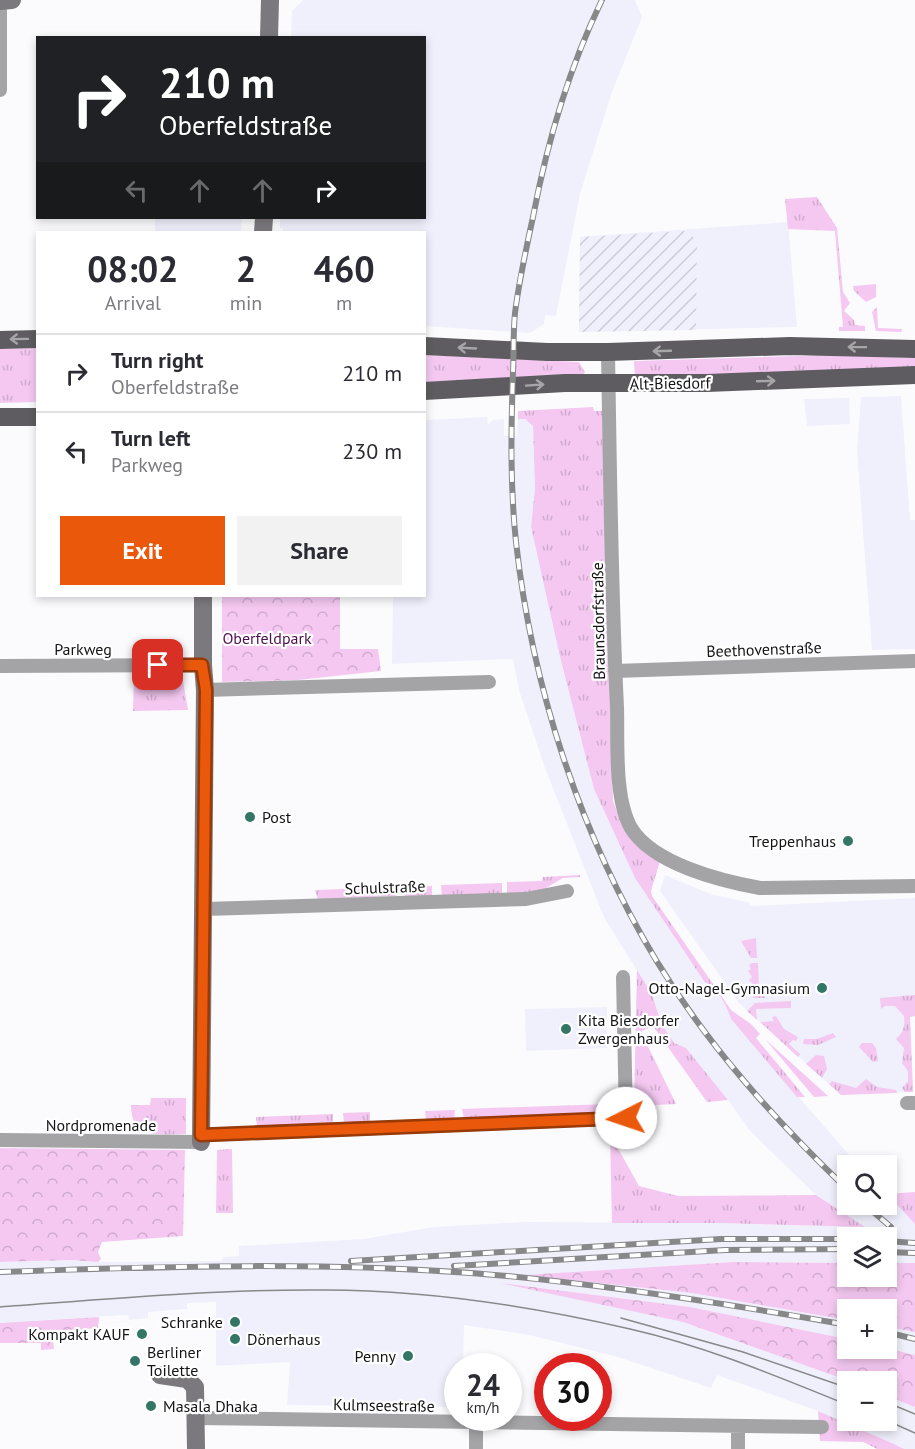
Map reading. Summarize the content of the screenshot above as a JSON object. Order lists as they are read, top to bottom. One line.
{"streets":{"main road":["Alt-Biesdorf"],"street":["Braunsdorfstraße","Parkweg","Beethovenstraße","Schulstraße","Nordpromenade","Kulmseestraße"]},"crossings":[["Alt-Biesdorf","Braunsdorfstraße"],["Braunsdorfstraße","Beethovenstraße"]],"parks":["Oberfeldpark"],"places":["Post","Treppenhaus","Otto-Nagel-Gymnasium","Kita Biesdorfer Zwergenhaus","Schranke","Kompakt KAUF","Dönerhaus","Penny","Berliner Toilette","Masala Dhaka"],"page":{"turn":["210 m","Oberfeldstraße"],"eta":["08:02","Arrival","2","min","460","m"],"list":[{"name":"Turn right","note":"Oberfeldstraße","value":"210 m"},{"name":"Turn left","note":"Parkweg","value":"230 m"}],"buttons":["Exit","Share"],"map_buttons":["+","−"],"speed":"24 km/h","limit":"30"}}
